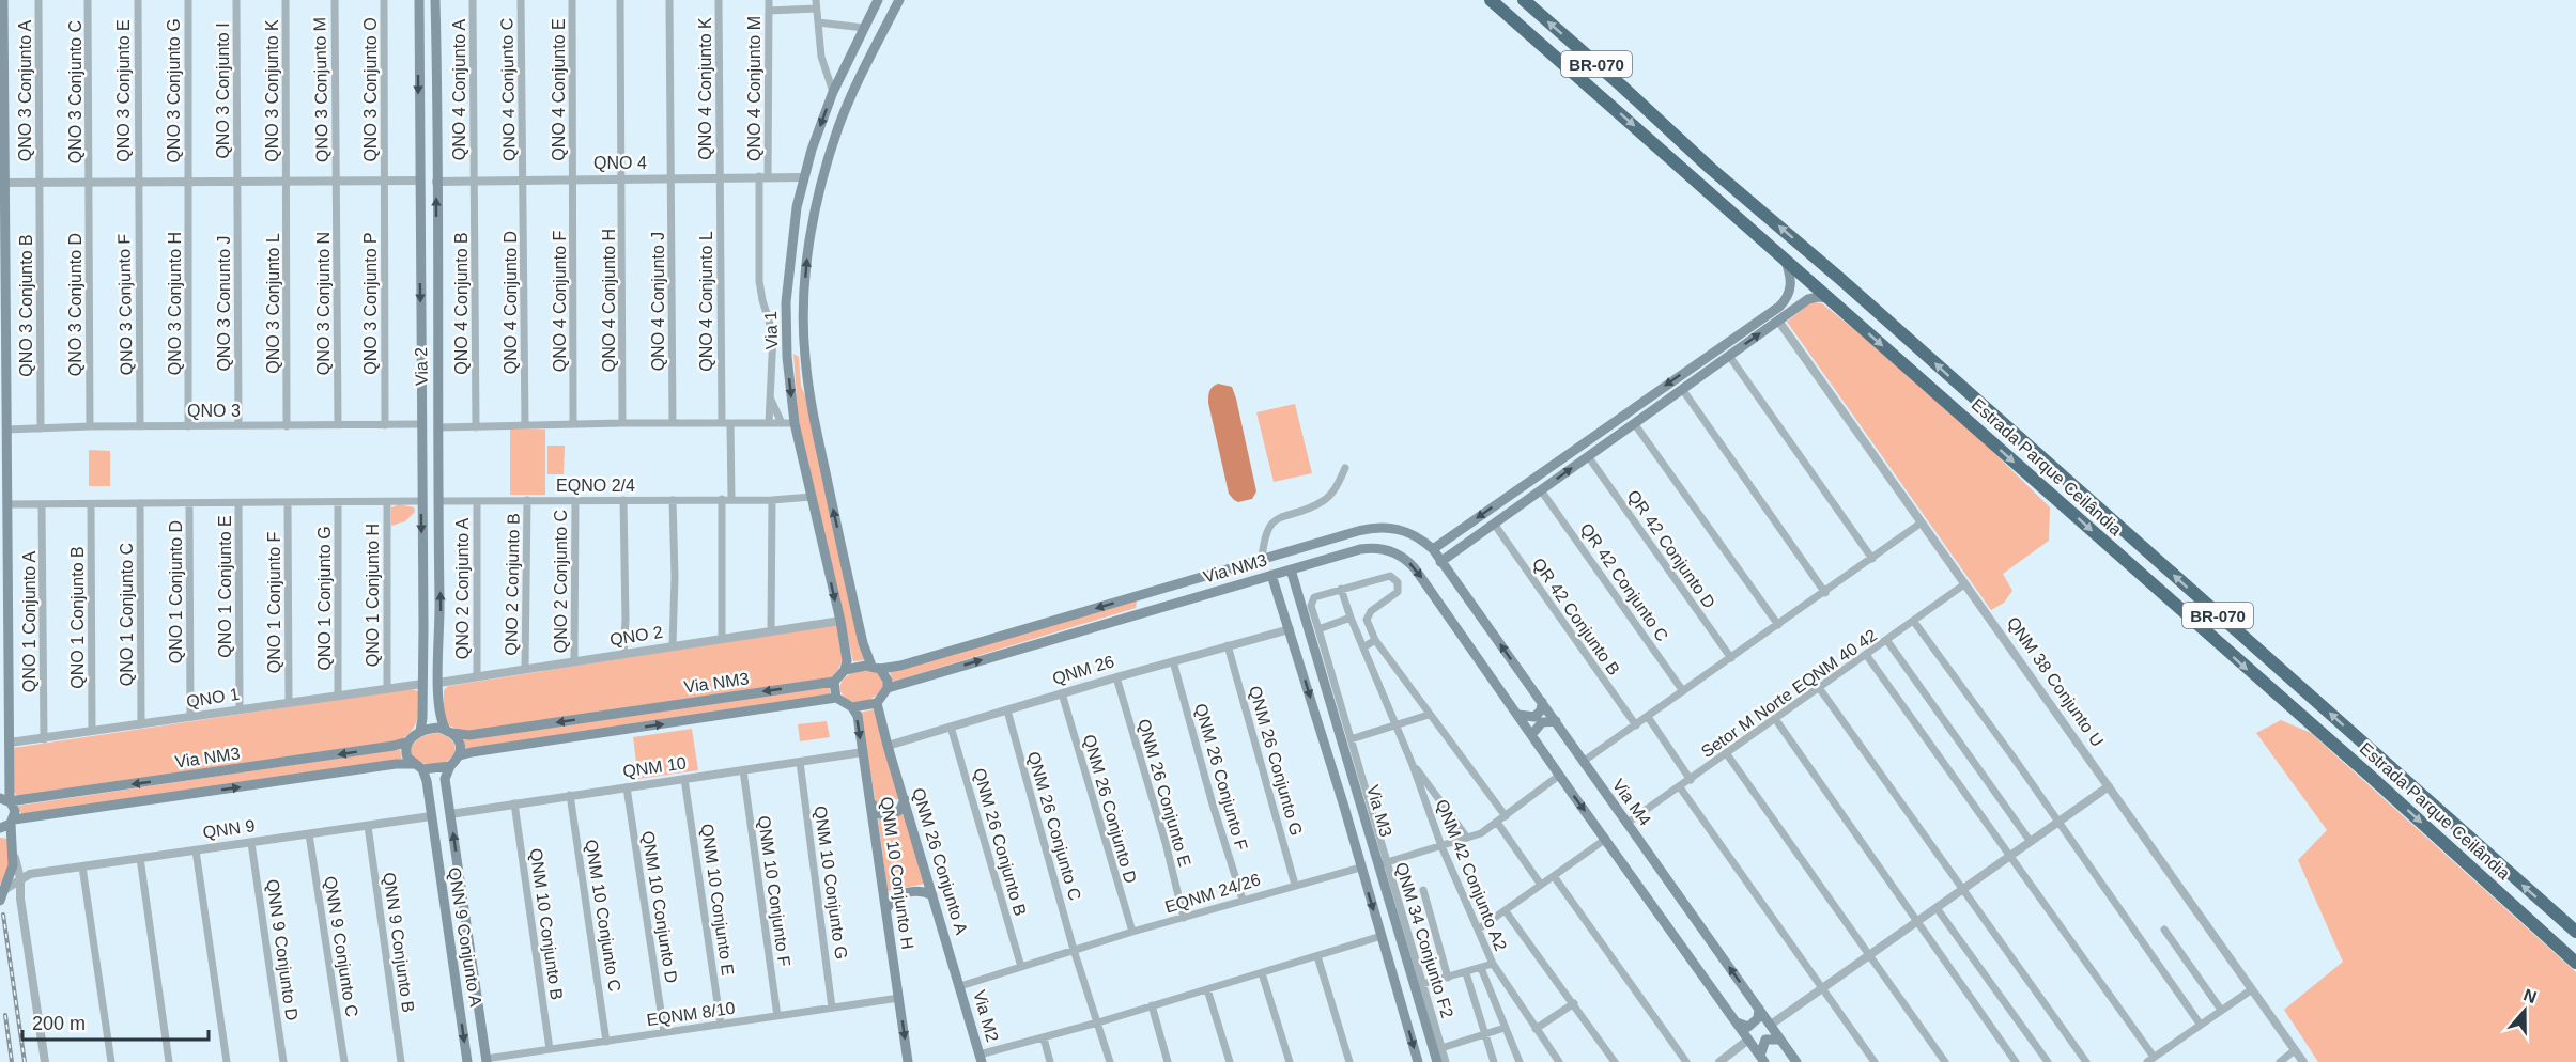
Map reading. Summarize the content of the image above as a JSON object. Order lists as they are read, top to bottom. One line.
{"streets":{"highway":["BR-070","Estrada Parque Ceilândia"],"main road":["Via 1","Via 2","Via NM3","Via M4","Via M3","QNM 26 Conjunto A","QNM 10 Conjunto H","QNN 9 Conjunto A","Via M2"],"street":["QNO 4 Conjunto K","QNO 4 Conjunto M","QNO 3 Conjunto M","QNO 3 Conjunto O","QNO 4 Conjunto A","QNO 4 Conjunto C","QNO 4 Conjunto E","QNO 3 Conjunto A","QNO 3 Conjunto E","QNO 3 Conjunto G","QNO 3 Conjunto I","QNO 3 Conjunto K","QNO 3 Conjunto C","QNO 4","QNO 4 Conjunto H","QNO 4 Conjunto F","QNO 4 Conjunto J","QNO 4 Conjunto L","QNO 4 Conjunto D","QNO 3 Conjunto H","QNO 3 Conunto J","QNO 3 Conjunto L","QNO 3 Conjunto N","QNO 3 Conjunto P","QNO 4 Conjunto B","QNO 3 Conjunto D","QNO 3 Conjunto F","QNO 3 Conjunto B","QNO 3","EQNO 2/4","QR 42 Conjunto D","QNO 2 Conjunto C","QR 42 Conjunto C","QNO 2 Conjunto B","QNO 1 Conjunto E","QNO 2 Conjunto A","QNO 1 Conjunto D","QNO 1 Conjunto H","QNO 1 Conjunto G","QNO 1 Conjunto F","QNO 1 Conjunto C","QR 42 Conjunto B","QNO 1 Conjunto B","QNO 1 Conjunto A","QNO 2","QNM 26","QNM 38 Conjunto U","Setor M Norte EQNM 40 42","QNO 1","QNM 26 Conjunto G","QNM 10","QNM 26 Conjunto F","QNM 26 Conjunto E","QNM 26 Conjunto D","QNM 26 Conjunto C","QNN 9","QNM 26 Conjunto B","QNM 42 Conjunto A2","QNM 10 Conjunto G","QNM 10 Conjunto F","EQNM 24/26","QNM 10 Conjunto E","QNM 10 Conjunto D","QNM 10 Conjunto C","QNM 10 Conjunto B","QNM 34 Conjunto F2","QNN 9 Conjunto B","QNN 9 Conjunto C","QNN 9 Conjunto D","EQNM 8/10"]},"crossings":[["QNO 4 Conjunto K","QNO 4"],["QNO 4 Conjunto K","QNO 4 Conjunto L"],["QNO 4 Conjunto M","QNO 4"],["QNO 3 Conjunto M","QNO 3 Conjunto N"],["QNO 3 Conjunto O","QNO 3 Conjunto P"],["QNO 4 Conjunto A","QNO 4"],["QNO 4 Conjunto A","QNO 4 Conjunto B"],["QNO 4 Conjunto C","QNO 4"],["QNO 4 Conjunto C","QNO 4 Conjunto D"],["QNO 4 Conjunto E","QNO 4"],["QNO 4 Conjunto E","QNO 4 Conjunto F"],["QNO 3 Conjunto A","QNO 3 Conjunto B"],["QNO 3 Conjunto E","QNO 3 Conjunto F"],["QNO 3 Conjunto G","QNO 3 Conjunto H"],["QNO 3 Conjunto I","QNO 3 Conunto J"],["QNO 3 Conjunto K","QNO 3 Conjunto L"],["QNO 3 Conjunto C","QNO 3 Conjunto D"],["QNO 4","QNO 4 Conjunto H"],["QNO 4","QNO 4 Conjunto F"],["QNO 4","QNO 4 Conjunto J"],["QNO 4","QNO 4 Conjunto L"],["QNO 4","QNO 4 Conjunto D"],["QNO 4","QNO 4 Conjunto B"],["QNO 4","Via 1"],["QNO 4","Via 2"],["QNO 3 Conjunto H","QNO 3"],["QNO 3 Conunto J","QNO 3"],["QNO 3 Conjunto L","QNO 3"],["QNO 3 Conjunto N","QNO 3"],["QNO 3 Conjunto P","QNO 3"],["QNO 3 Conjunto D","QNO 3"],["QNO 3 Conjunto F","QNO 3"],["QNO 3 Conjunto B","QNO 3"],["Via 1","EQNO 2/4"],["Via 1","Via NM3"],["Via 1","QNO 2"],["Via 1","QNM 26 Conjunto A"],["Via 1","QNM 10 Conjunto H"],["Via 2","QNO 3"],["Via 2","EQNO 2/4"],["Via 2","Via NM3"],["Via 2","QNO 2"],["Via 2","QNO 1"],["Via 2","QNN 9 Conjunto A"],["EQNO 2/4","QNO 2 Conjunto C"],["EQNO 2/4","QNO 2 Conjunto B"],["EQNO 2/4","QNO 2 Conjunto A"],["Via NM3","Via M4"],["Via NM3","Via M3"],["Via NM3","QNM 26 Conjunto A"],["Via NM3","QNM 10 Conjunto H"],["Via NM3","QNN 9 Conjunto A"],["QNO 2 Conjunto C","QNO 2"],["QNO 2 Conjunto B","QNO 2"],["QNO 1 Conjunto E","QNO 1"],["QNO 2 Conjunto A","QNO 2"],["QNO 1 Conjunto D","QNO 1"],["QNO 1 Conjunto H","QNO 1"],["QNO 1 Conjunto G","QNO 1"],["QNO 1 Conjunto F","QNO 1"],["QNO 1 Conjunto C","QNO 1"],["QNO 1 Conjunto B","QNO 1"],["QNO 1 Conjunto A","QNO 1"],["QNM 26","QNM 26 Conjunto G"],["QNM 26","QNM 26 Conjunto F"],["QNM 26","QNM 26 Conjunto E"],["QNM 26","QNM 26 Conjunto D"],["QNM 26","QNM 26 Conjunto C"],["QNM 26","QNM 26 Conjunto B"],["QNM 26","QNM 26 Conjunto A"],["QNM 38 Conjunto U","Setor M Norte EQNM 40 42"],["Setor M Norte EQNM 40 42","Via M4"],["QNM 26 Conjunto G","EQNM 24/26"],["QNM 10","QNM 10 Conjunto H"],["QNM 10","QNM 10 Conjunto G"],["QNM 10","QNM 10 Conjunto F"],["QNM 10","QNM 10 Conjunto E"],["QNM 10","QNM 10 Conjunto D"],["QNM 10","QNM 10 Conjunto C"],["QNM 10","QNM 10 Conjunto B"],["QNM 26 Conjunto F","EQNM 24/26"],["QNM 26 Conjunto E","EQNM 24/26"],["QNM 26 Conjunto D","EQNM 24/26"],["Via M3","QNM 34 Conjunto F2"],["QNM 26 Conjunto C","EQNM 24/26"],["QNN 9","QNN 9 Conjunto A"],["QNN 9","QNN 9 Conjunto B"],["QNN 9","QNN 9 Conjunto C"],["QNN 9","QNN 9 Conjunto D"],["QNM 26 Conjunto B","EQNM 24/26"],["QNM 26 Conjunto A","QNM 10 Conjunto H"],["QNM 26 Conjunto A","EQNM 24/26"],["QNM 26 Conjunto A","Via M2"],["QNM 10 Conjunto H","EQNM 8/10"],["QNM 42 Conjunto A2","QNM 34 Conjunto F2"],["QNM 10 Conjunto G","EQNM 8/10"],["QNM 10 Conjunto F","EQNM 8/10"],["EQNM 24/26","Via M2"],["QNM 10 Conjunto E","EQNM 8/10"],["QNM 10 Conjunto D","EQNM 8/10"],["QNM 10 Conjunto C","EQNM 8/10"],["QNM 10 Conjunto B","EQNM 8/10"]],"scale_bar":"200 m","north":"top"}
